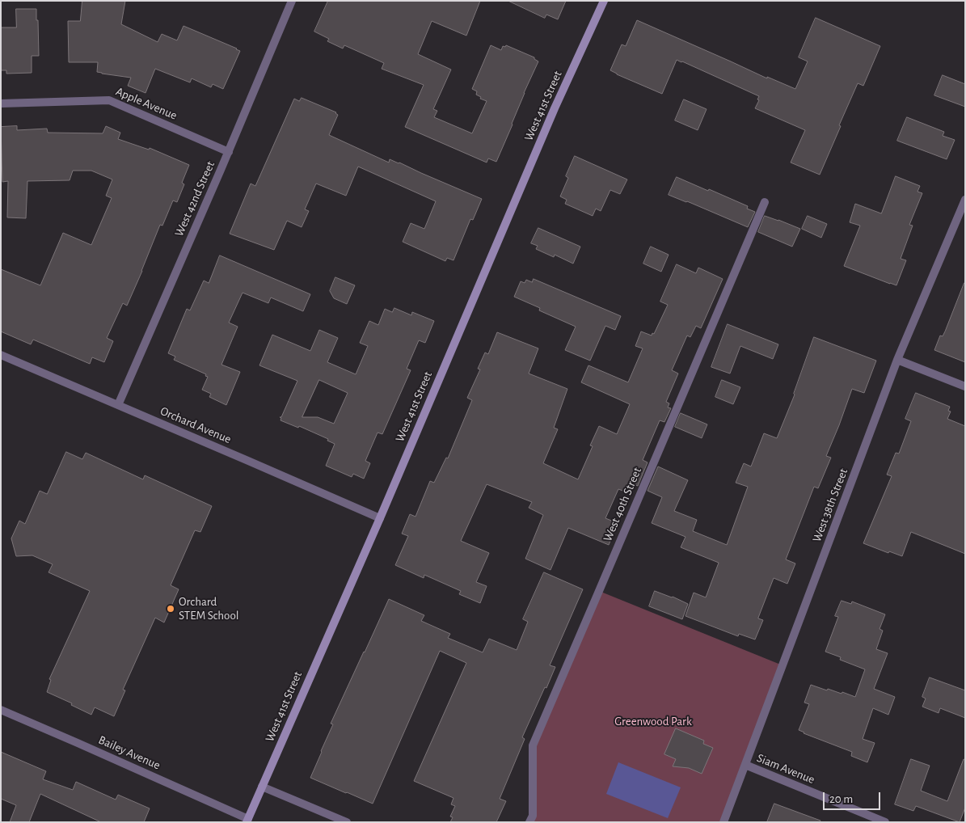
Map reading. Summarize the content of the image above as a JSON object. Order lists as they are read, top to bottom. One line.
{"streets":{"street":["Apple Avenue","West 41st Street","West 42nd Street","Orchard Avenue","West 40th Street","West 38th Street","Bailey Avenue","Siam Avenue"]},"crossings":[["Apple Avenue","West 42nd Street"],["West 41st Street","Orchard Avenue"],["West 41st Street","Bailey Avenue"],["West 42nd Street","Orchard Avenue"],["West 38th Street","Siam Avenue"]],"parks":["Greenwood Park"],"places":["Orchard STEM School"],"scale_bar":"20 m"}
